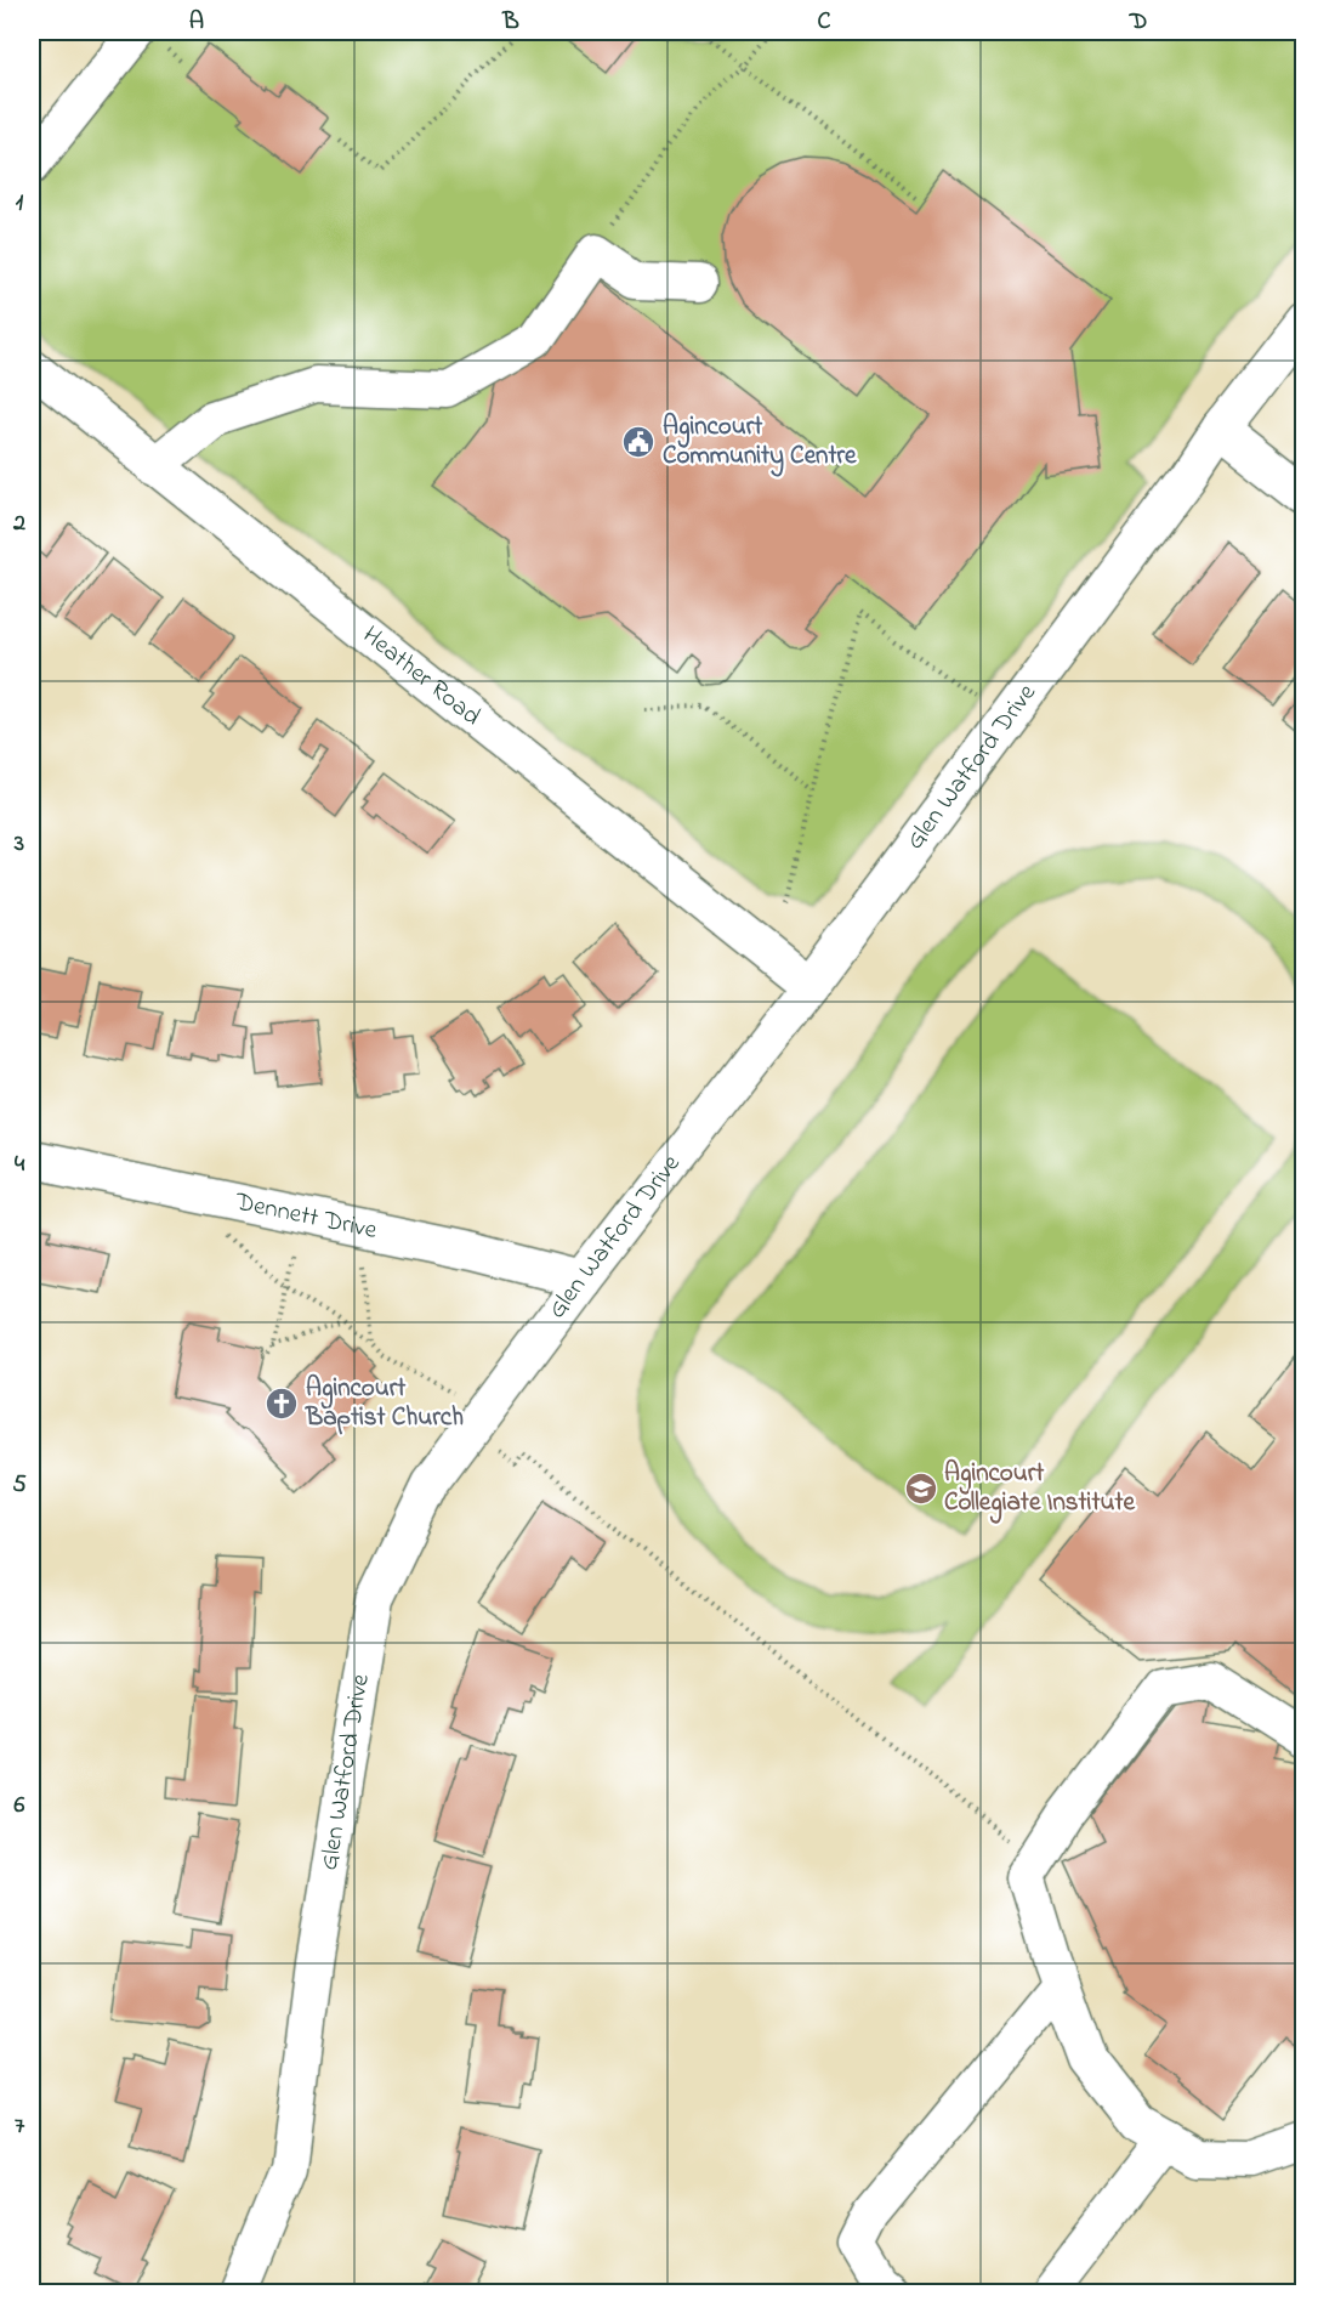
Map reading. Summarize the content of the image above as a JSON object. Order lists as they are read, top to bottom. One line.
{"streets":{"street":["Heather Road","Glen Watford Drive","Dennett Drive"]},"crossings":[["Heather Road","Glen Watford Drive"],["Glen Watford Drive","Dennett Drive"]],"places":{"public building":["Agincourt Community Centre"],"church":["Agincourt Baptist Church"],"school or university":["Agincourt Collegiate Institute"]},"grid":{"columns":["A","B","C","D"],"rows":["1","2","3","4","5","6","7"]}}
